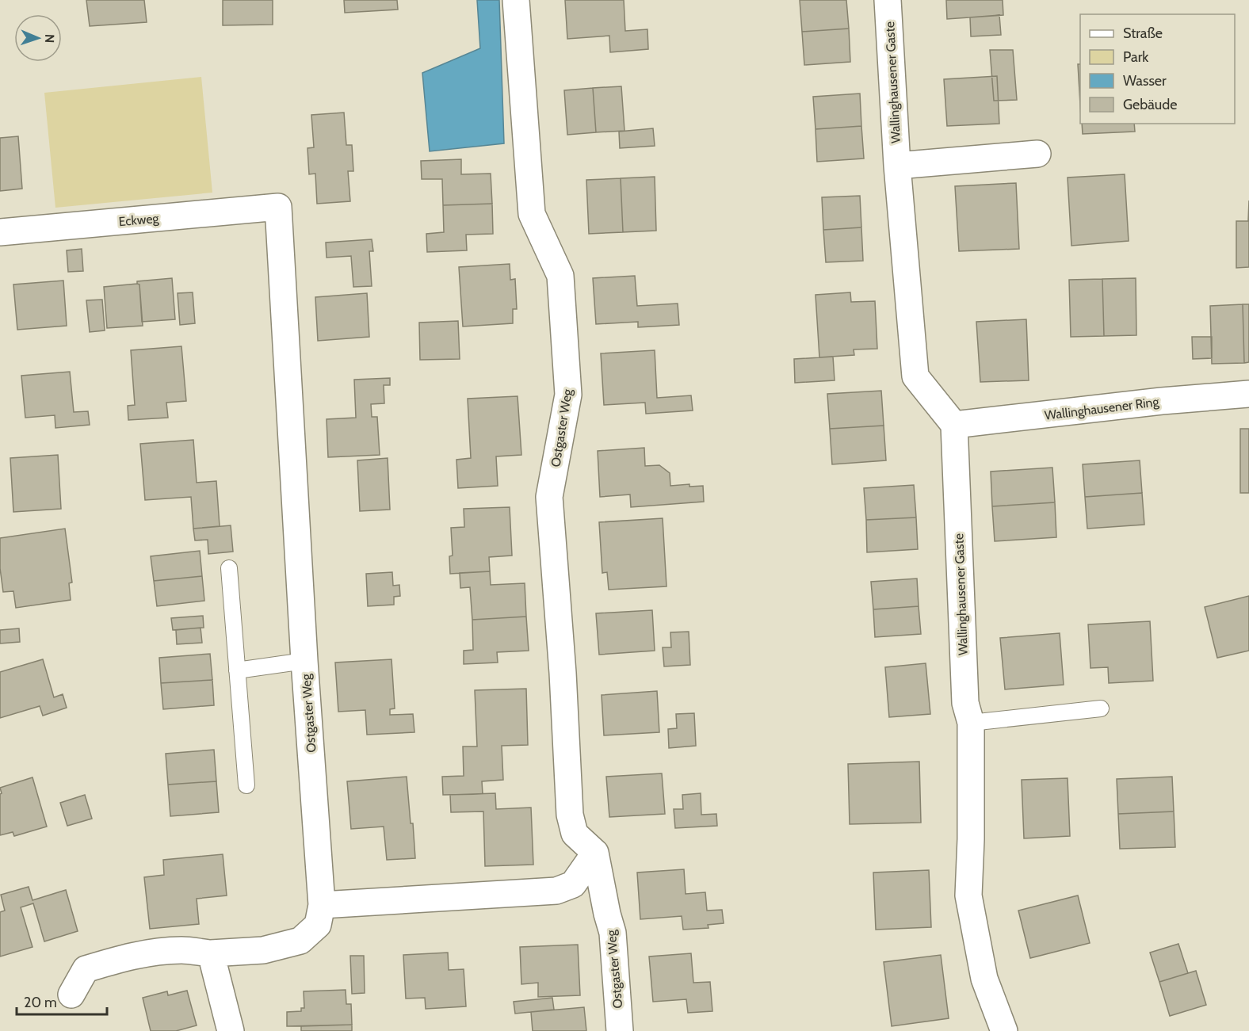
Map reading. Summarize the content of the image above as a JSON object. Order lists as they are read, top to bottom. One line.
{"streets":{"street":["Wallinghausener Gaste","Eckweg","Wallinghausener Ring","Ostgaster Weg"]},"crossings":[["Wallinghausener Gaste","Wallinghausener Ring"],["Eckweg","Ostgaster Weg"]],"legend":["Straße","Park","Wasser","Gebäude"],"scale_bar":"20 m","north":"right"}
